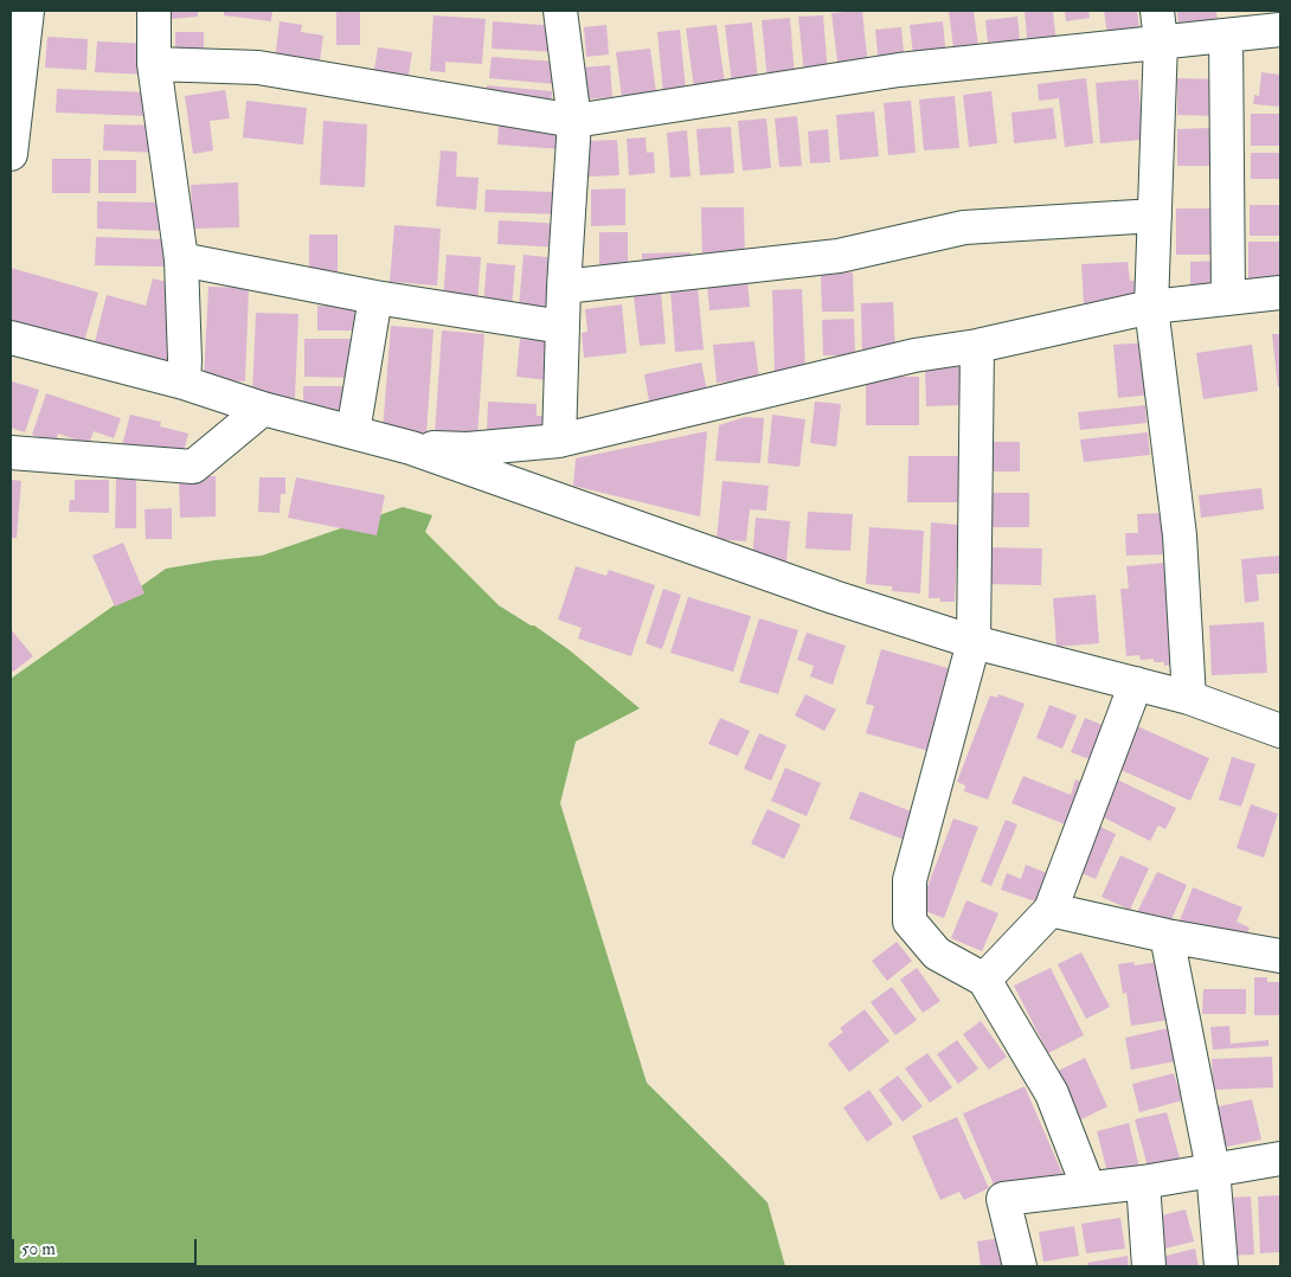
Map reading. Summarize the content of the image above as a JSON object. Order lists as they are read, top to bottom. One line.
{"scale_bar":"50 m"}
